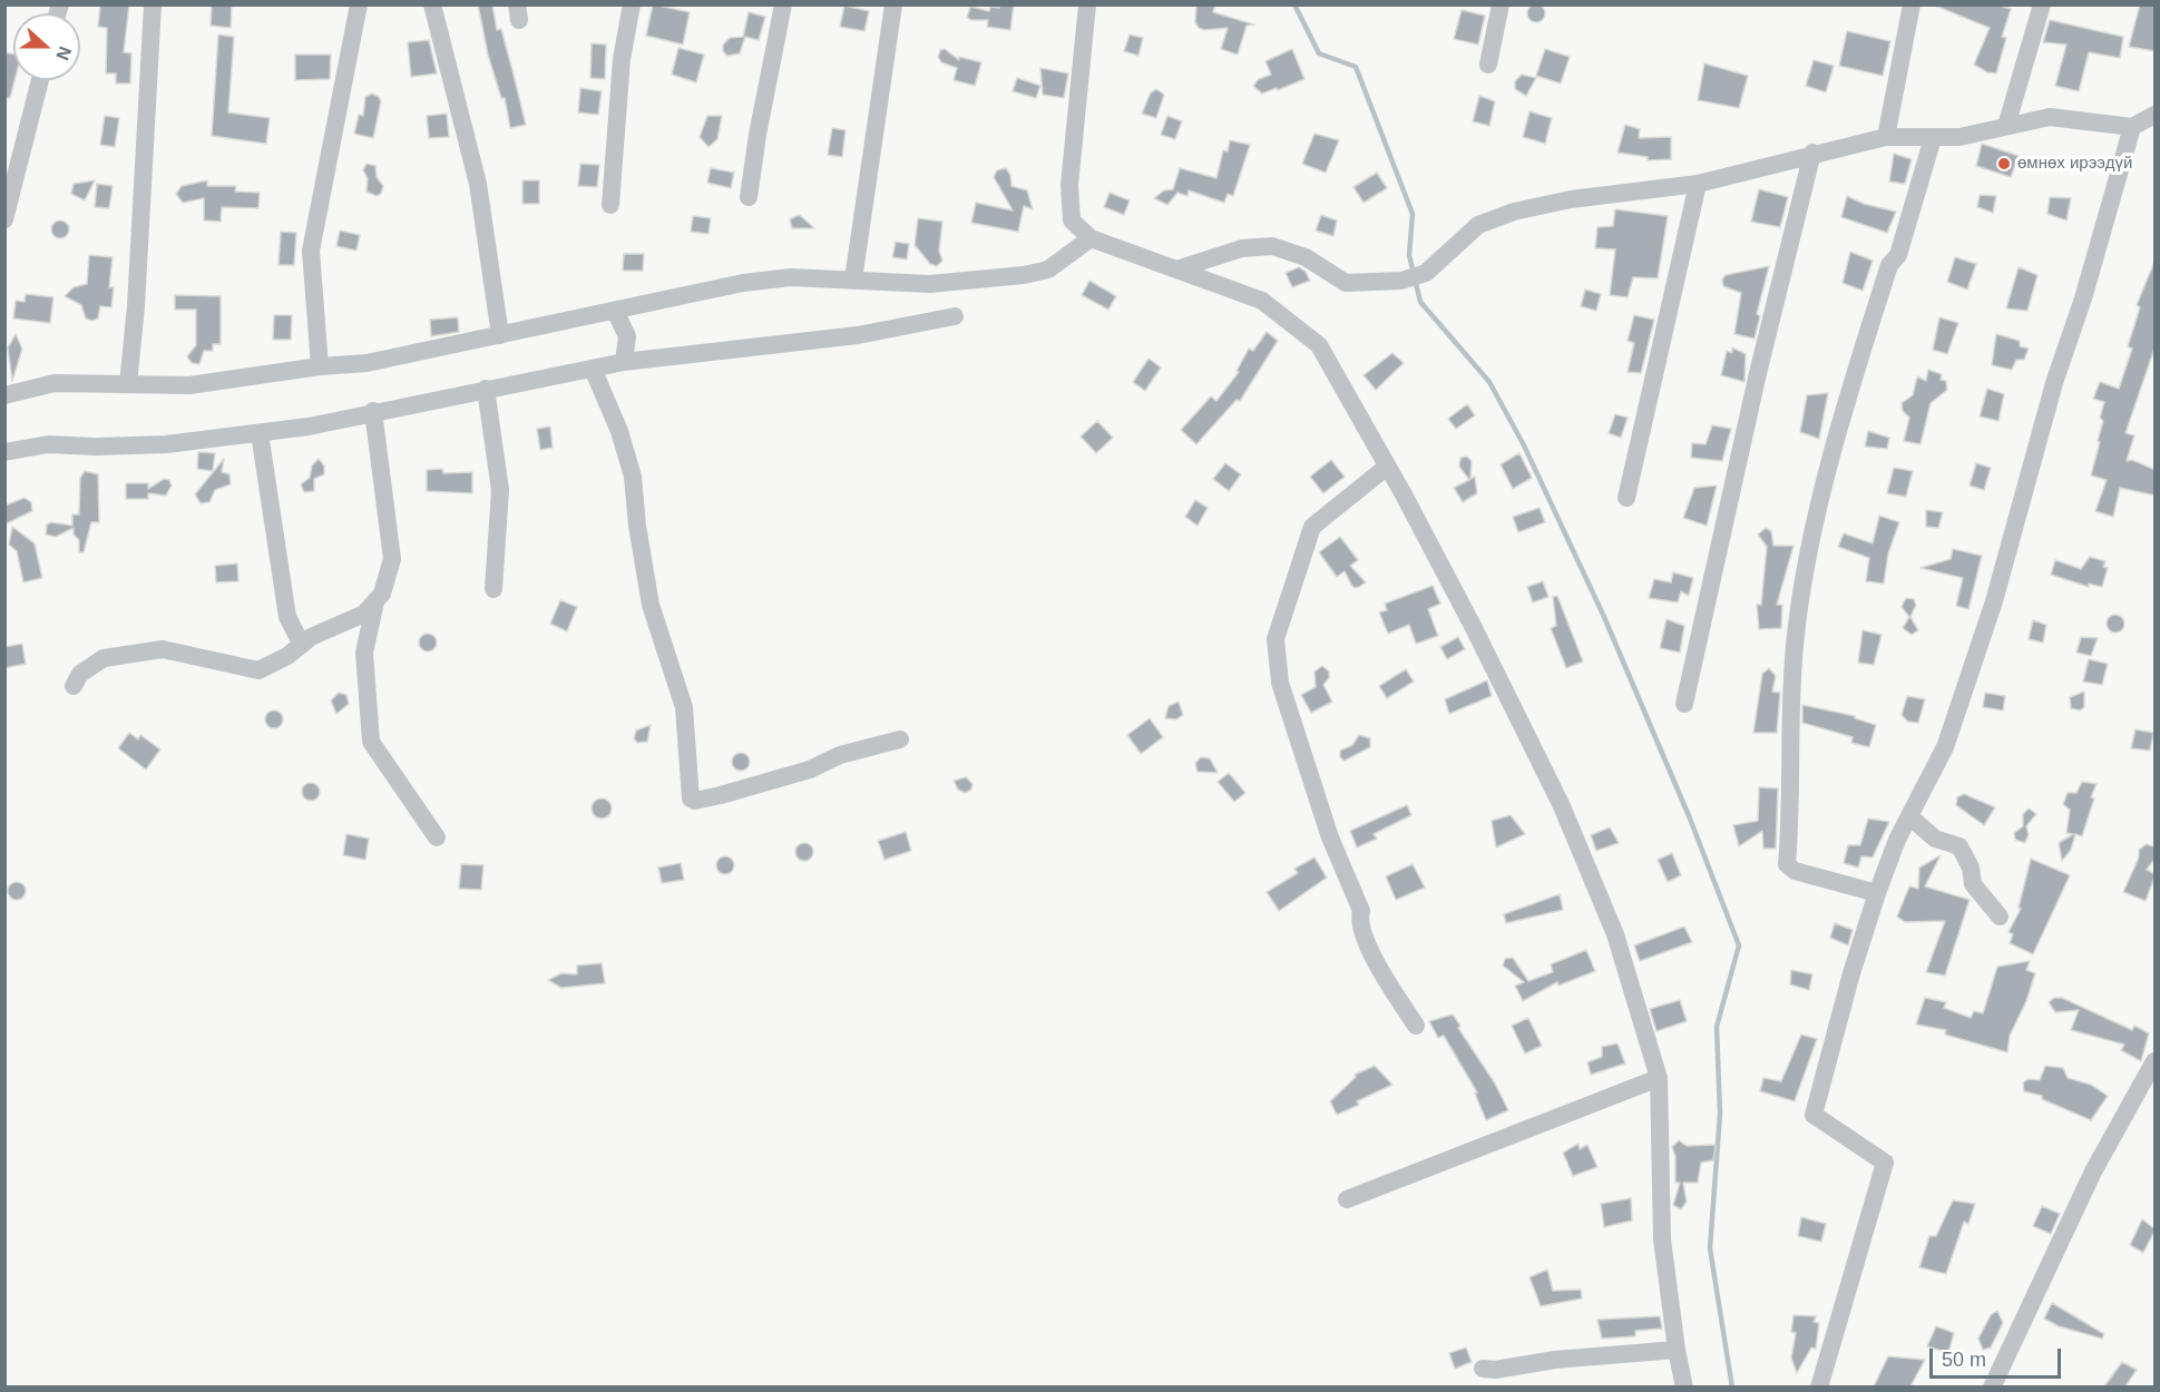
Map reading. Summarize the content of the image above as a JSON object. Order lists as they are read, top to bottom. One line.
{"places":["өмнөх ирээдүй"],"scale_bar":"50 m","north":"right"}
